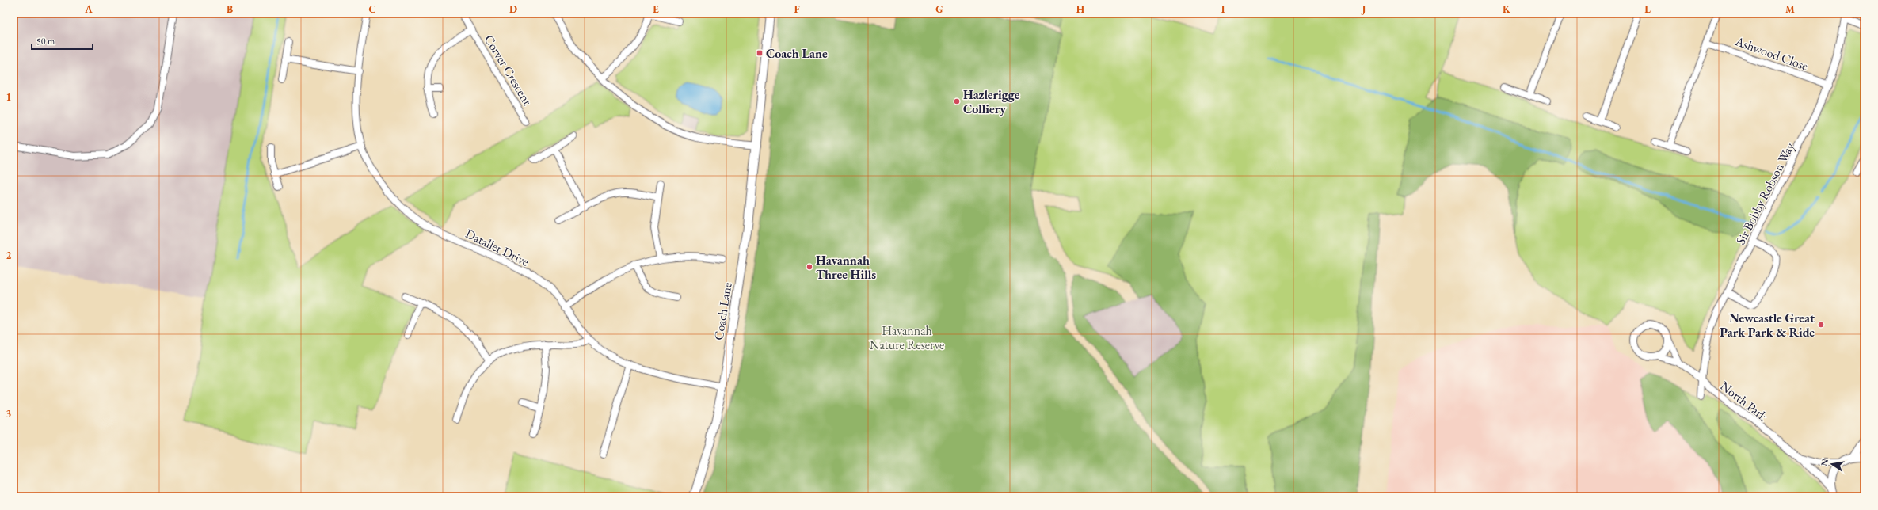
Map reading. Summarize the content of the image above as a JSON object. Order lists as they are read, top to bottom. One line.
{"streets":{"street":["Ashwood Close","Corver Crescent","Sir Bobby Robson Way","Dataller Drive","Coach Lane","North Park"]},"crossings":[["Ashwood Close","Sir Bobby Robson Way"],["Sir Bobby Robson Way","North Park"],["Dataller Drive","Coach Lane"]],"parks":["Havannah Nature Reserve"],"places":{"transit":["Coach Lane"],"other":["Hazlerigge Colliery","Havannah Three Hills","Newcastle Great Park Park & Ride"]},"scale_bar":"50 m","north":"left","grid":{"columns":["A","B","C","D","E","F","G","H","I","J","K","L","M"],"rows":["1","2","3"]}}
